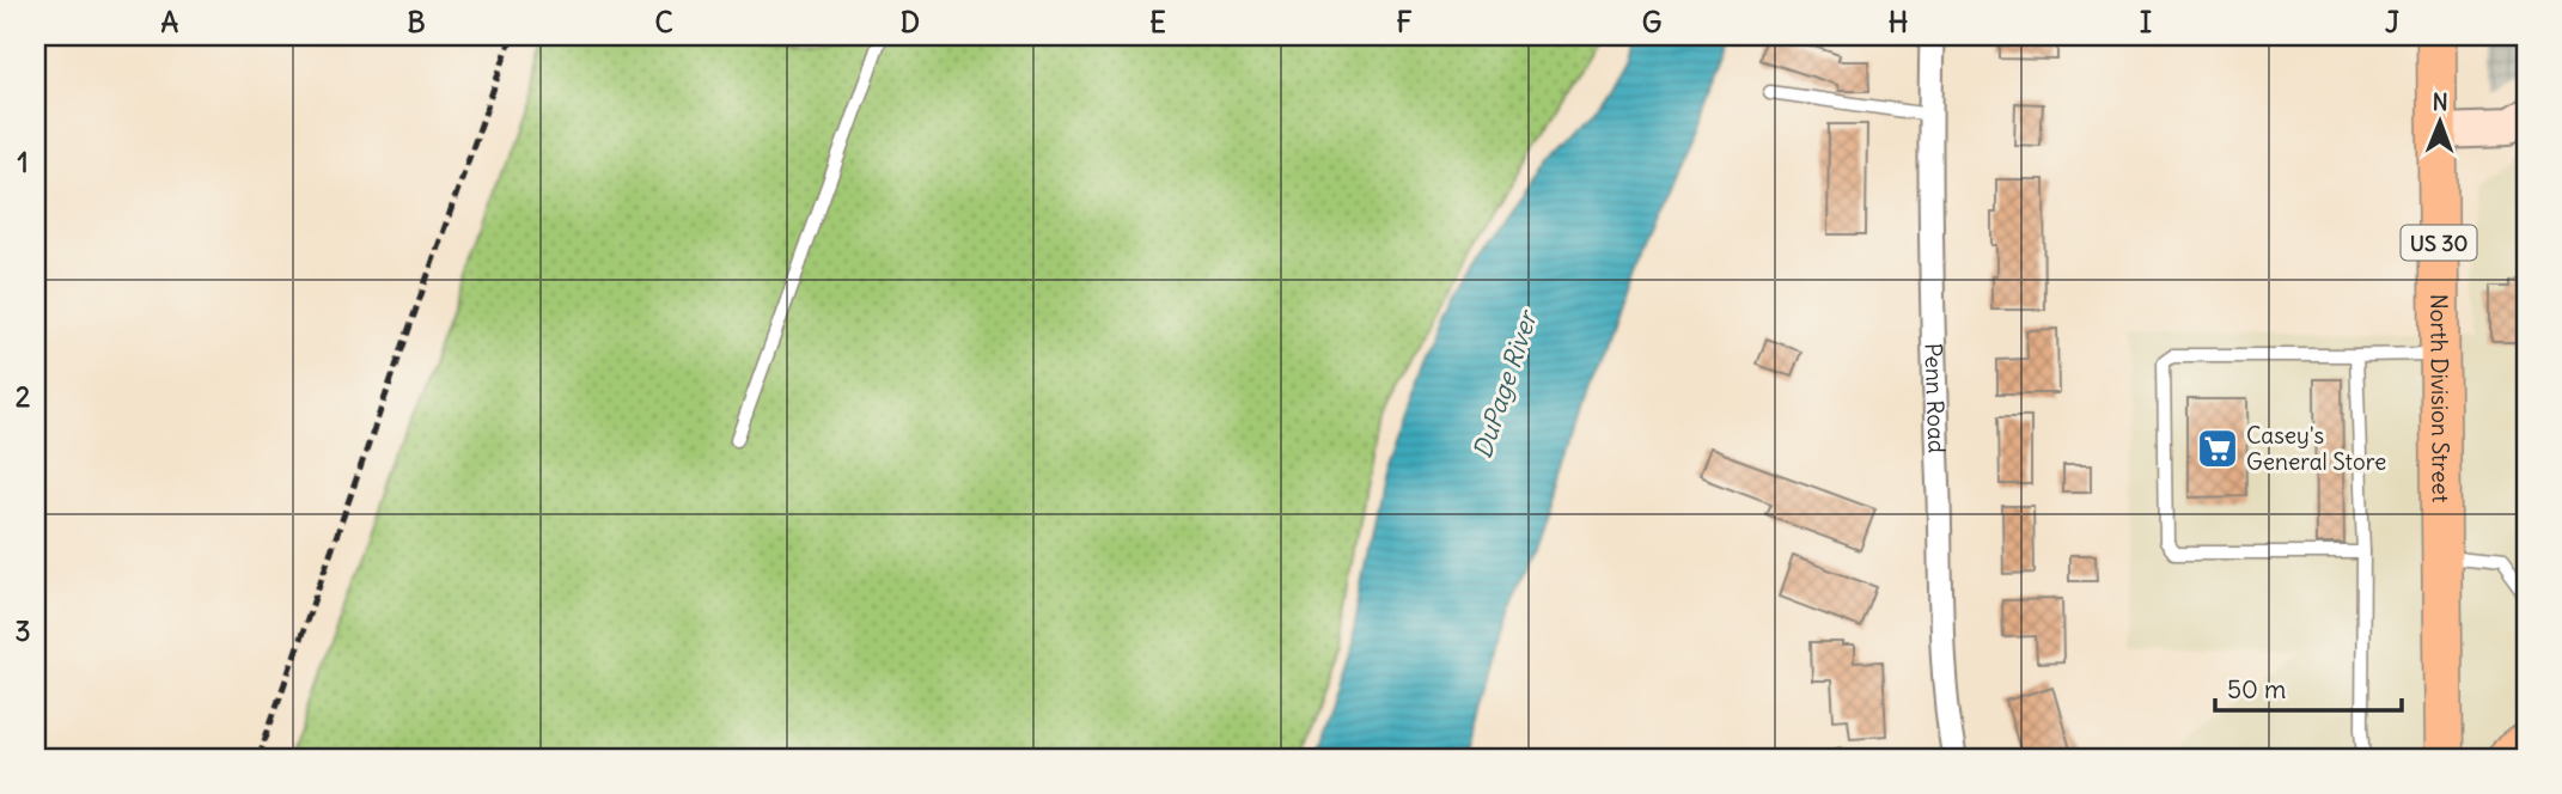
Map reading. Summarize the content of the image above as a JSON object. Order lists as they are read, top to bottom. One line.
{"streets":{"main road":["US 30","North Division Street"],"street":["Penn Road"]},"water":["DuPage River"],"places":{"supermarket":["Casey's General Store"]},"scale_bar":"50 m","north":"top","grid":{"columns":["A","B","C","D","E","F","G","H","I","J"],"rows":["1","2","3"]}}
